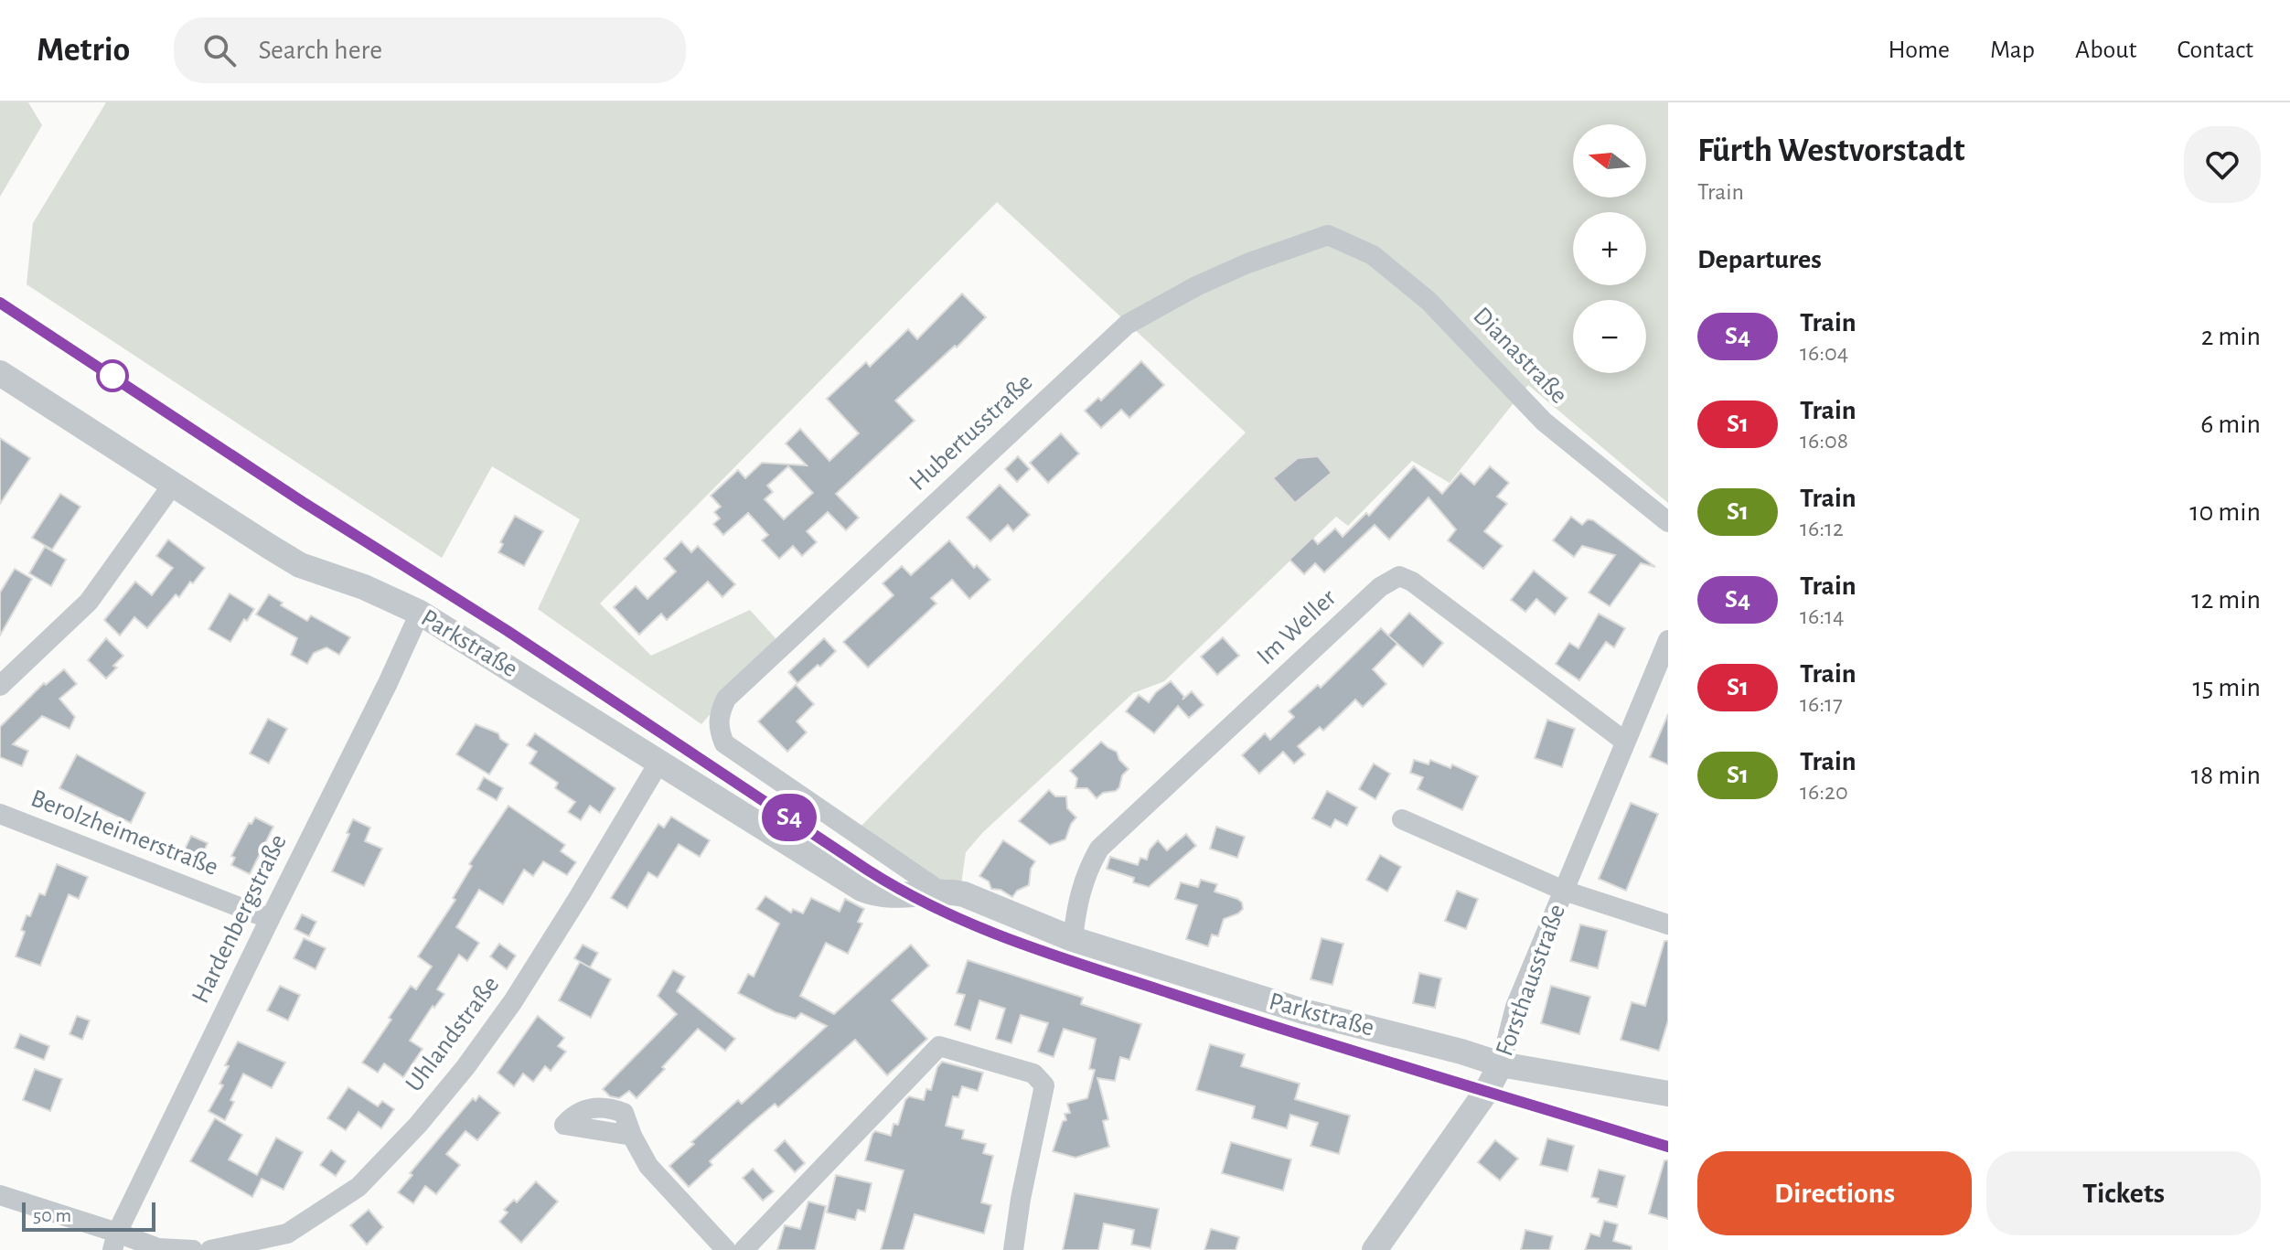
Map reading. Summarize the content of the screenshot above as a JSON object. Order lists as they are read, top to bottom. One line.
{"streets":{"street":["Dianastraße","Hubertusstraße","Im Weller","Parkstraße","Berolzheimerstraße","Hardenbergstraße","Forsthausstraße","Uhlandstraße"]},"crossings":[["Dianastraße","Hubertusstraße"],["Hubertusstraße","Parkstraße"],["Im Weller","Parkstraße"],["Im Weller","Forsthausstraße"],["Parkstraße","Hardenbergstraße"],["Parkstraße","Forsthausstraße"],["Parkstraße","Uhlandstraße"],["Berolzheimerstraße","Hardenbergstraße"]],"scale_bar":"50 m","north":"left","page":{"header":"Metrio","search":"Search here","nav":["Home","Map","About","Contact"],"on_map":"S4","heading":[["Fürth Westvorstadt","Train"],"Departures"],"map_buttons":["+","−"],"list":[{"mark":"S4","name":"Train","note":"16:04","value":"2 min"},{"mark":"S1","name":"Train","note":"16:08","value":"6 min"},{"mark":"S1","name":"Train","note":"16:12","value":"10 min"},{"mark":"S4","name":"Train","note":"16:14","value":"12 min"},{"mark":"S1","name":"Train","note":"16:17","value":"15 min"},{"mark":"S1","name":"Train","note":"16:20","value":"18 min"}],"buttons":["Directions","Tickets"],"scale":"50 m"}}
